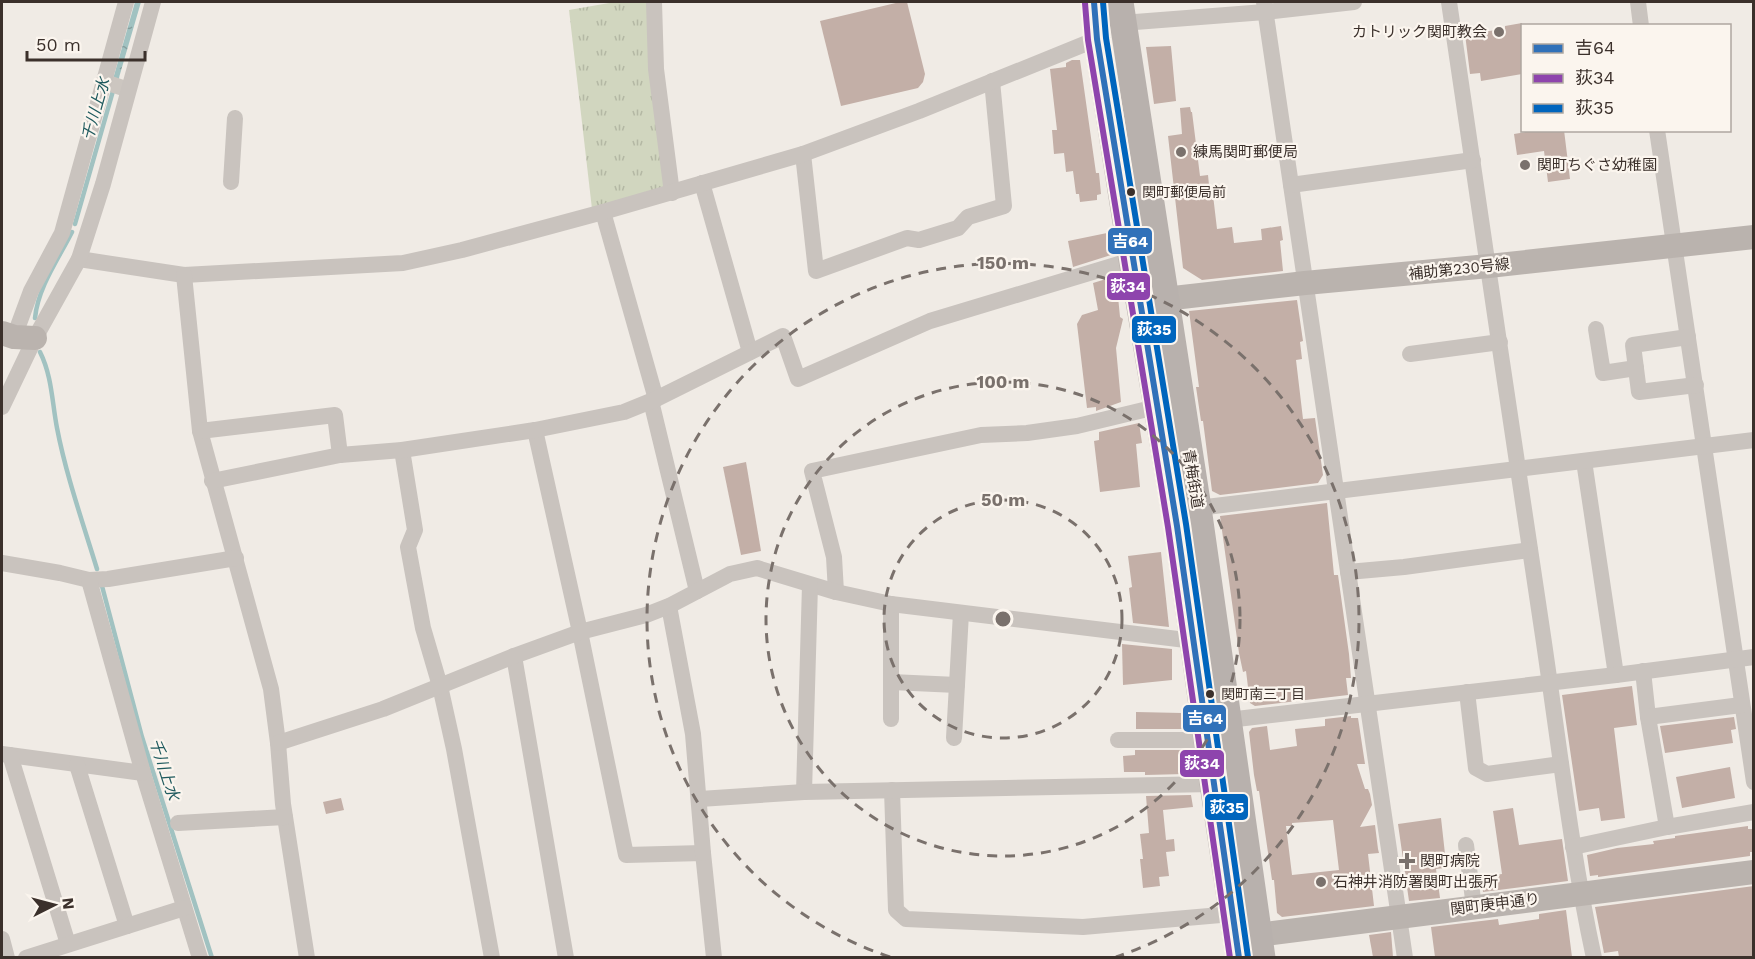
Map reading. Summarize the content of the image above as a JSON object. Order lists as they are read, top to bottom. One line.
{"streets":{"main road":["青梅街道"],"street":["補助第230号線","関町庚申通り"]},"crossings":[["補助第230号線","青梅街道"],["青梅街道","関町庚申通り"]],"water":["千川上水"],"places":{"other":["カトリック関町教会","練馬関町郵便局","関町ちぐさ幼稚園","関町郵便局前","関町南三丁目","石神井消防署関町出張所"],"health":["関町病院"]},"lines":["transit line 吉64","transit line 荻35","transit line 荻34"],"legend":["吉64","荻34","荻35"],"scale_bar":"50 m","north":"right","rings":["150 m","100 m","50 m"]}
